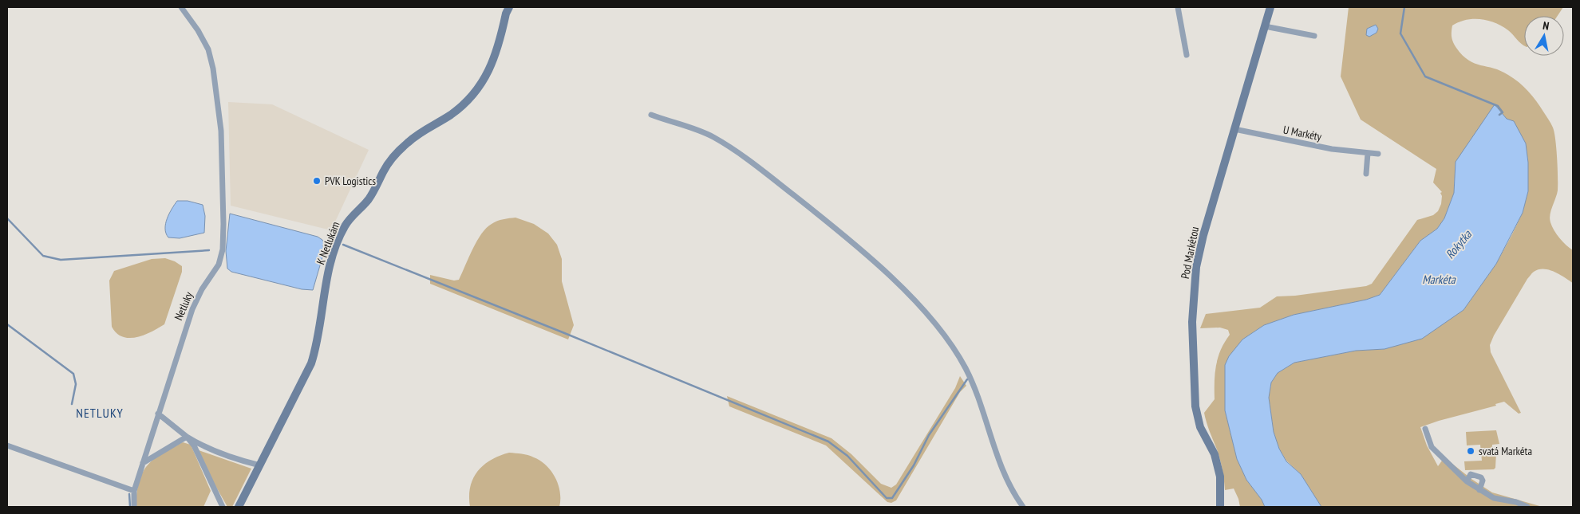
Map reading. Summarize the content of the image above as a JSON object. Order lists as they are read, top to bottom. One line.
{"streets":{"street":["U Markéty","K Netlukám","Pod Markétou","Netluky"]},"crossings":[["U Markéty","Pod Markétou"]],"districts":["NETLUKY"],"water":["Rokytka","Markéta"],"places":["PVK Logistics","svatá Markéta"],"north":"top"}
